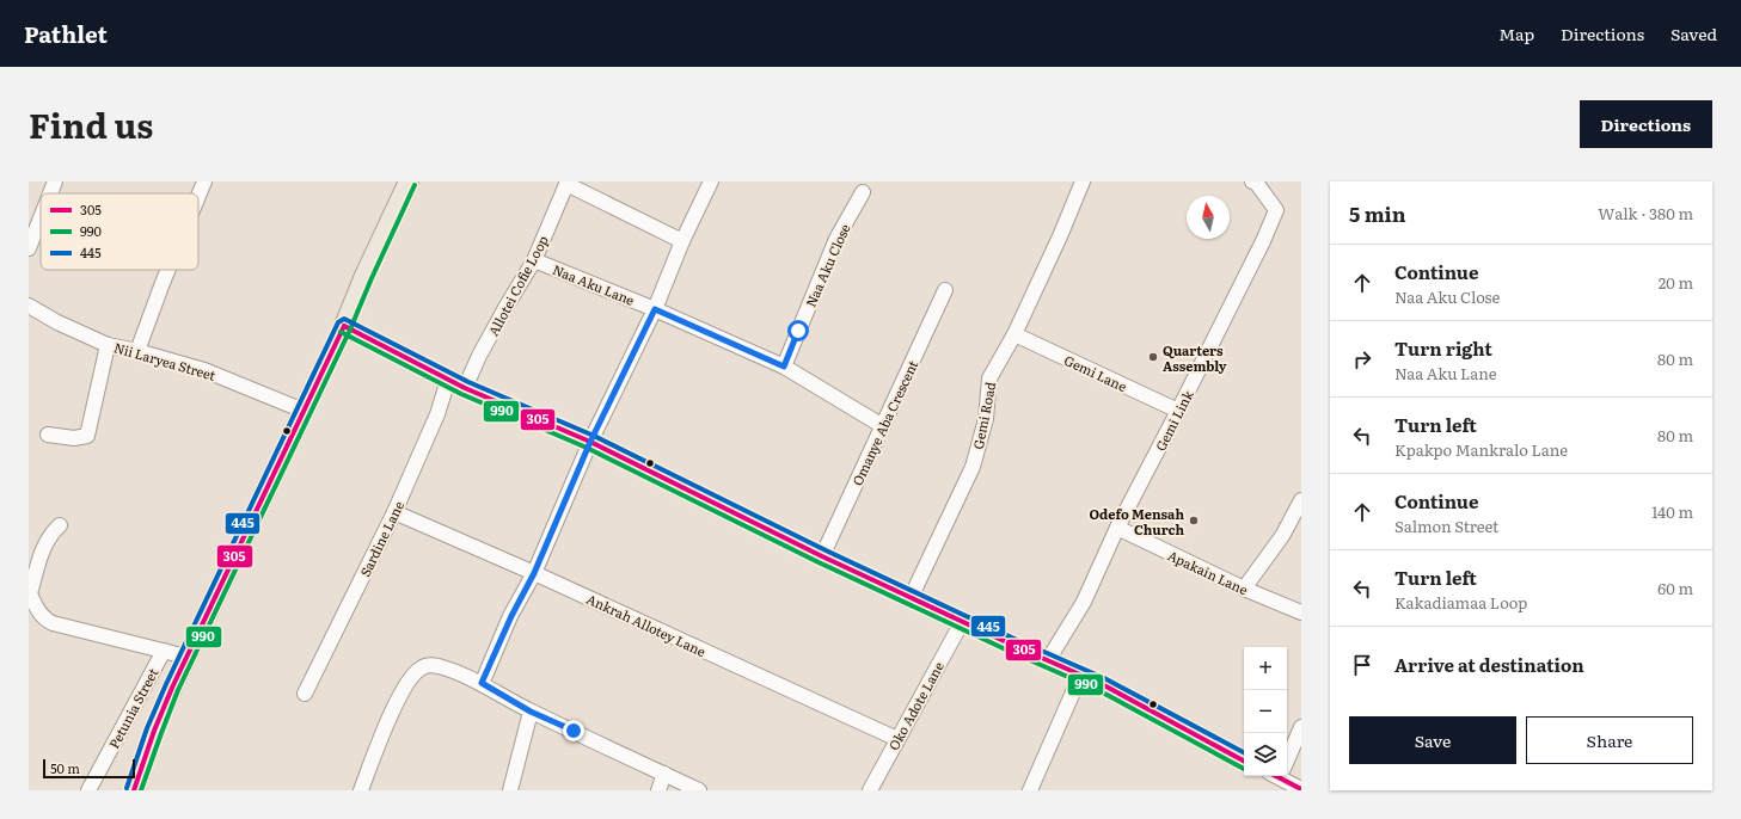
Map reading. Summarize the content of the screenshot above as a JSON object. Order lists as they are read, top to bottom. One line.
{"streets":{"street":["Naa Aku Close","Naa Aku Lane","Allotei Cofie Loop","Nii Laryea Street","Gemi Lane","Gemi Road","Gemi Link","Omanye Aba Crescent","Sardine Lane","Apakain Lane","Ankrah Allotey Lane","Oko Adote Lane","Petunia Street"]},"crossings":[["Naa Aku Close","Naa Aku Lane"],["Naa Aku Lane","Allotei Cofie Loop"],["Naa Aku Lane","Omanye Aba Crescent"],["Gemi Lane","Gemi Road"],["Gemi Lane","Gemi Link"],["Gemi Link","Apakain Lane"],["Sardine Lane","Ankrah Allotey Lane"],["Ankrah Allotey Lane","Oko Adote Lane"]],"places":["Quarters Assembly","Odefo Mensah Church"],"lines":["transit line 990","transit line 445","transit line 305"],"legend":["305","990","445"],"scale_bar":"50 m","north":"top","page":{"header":"Pathlet","nav":["Map","Directions","Saved"],"title":"Find us","buttons":["Directions",["Save","Share"]],"heading":["5 min","Walk · 380 m"],"list":[["Continue","Naa Aku Close","20 m"],["Turn right","Naa Aku Lane","80 m"],["Turn left","Kpakpo Mankralo Lane","80 m"],["Continue","Salmon Street","140 m"],["Turn left","Kakadiamaa Loop","60 m"],"Arrive at destination"],"map_buttons":["+","−"],"scale":"50 m"}}
